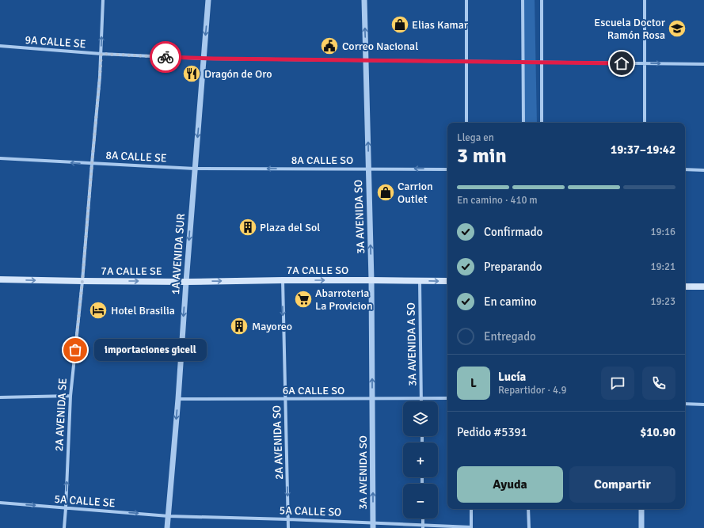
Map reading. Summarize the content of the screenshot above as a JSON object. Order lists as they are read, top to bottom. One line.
{"streets":{"main road":["7A CALLE SO","7A CALLE SE"],"street":["9A CALLE SE","8A CALLE SE","8A CALLE SO","3A AVENIDA SO","1A AVENIDA SUR","3A AVENIDA A SO","6A CALLE SO","2A AVENIDA SE","2A AVENIDA SO","5A CALLE SE","5A CALLE SO"]},"crossings":[["9A CALLE SE","3A AVENIDA SO"],["9A CALLE SE","1A AVENIDA SUR"],["9A CALLE SE","2A AVENIDA SE"],["8A CALLE SE","8A CALLE SO"],["8A CALLE SE","1A AVENIDA SUR"],["8A CALLE SE","2A AVENIDA SE"],["8A CALLE SO","3A AVENIDA SO"],["8A CALLE SO","1A AVENIDA SUR"],["3A AVENIDA SO","7A CALLE SO"],["3A AVENIDA SO","6A CALLE SO"],["3A AVENIDA SO","5A CALLE SO"],["1A AVENIDA SUR","7A CALLE SO"],["1A AVENIDA SUR","7A CALLE SE"],["1A AVENIDA SUR","6A CALLE SO"],["1A AVENIDA SUR","5A CALLE SE"],["1A AVENIDA SUR","5A CALLE SO"],["7A CALLE SO","7A CALLE SE"],["7A CALLE SO","3A AVENIDA A SO"],["7A CALLE SO","2A AVENIDA SO"],["7A CALLE SE","2A AVENIDA SE"],["3A AVENIDA A SO","6A CALLE SO"],["6A CALLE SO","2A AVENIDA SO"],["2A AVENIDA SE","5A CALLE SE"],["2A AVENIDA SO","5A CALLE SO"],["5A CALLE SE","5A CALLE SO"]],"one_way":["8A CALLE SE","8A CALLE SO","3A AVENIDA SO","1A AVENIDA SUR","7A CALLE SO","7A CALLE SE","2A AVENIDA SO","5A CALLE SE"],"places":{"shop":["Elias Kamar","Carrion Outlet"],"school or university":["Escuela Doctor Ramón Rosa"],"public building":["Correo Nacional"],"restaurant":["Dragón de Oro"],"building":["Plaza del Sol","Mayoreo"],"supermarket":["Abarroteria La Provicion"],"hotel":["Hotel Brasilia"],"other":["importaciones gicell"]},"page":{"heading":["3 min","Llega en","19:37–19:42"],"panel":["Lucía","Repartidor · 4.9","Pedido #5391","$10.90"],"bar":"En camino · 410 m","list":[["Confirmado","19:16"],["Preparando","19:21"],["En camino","19:23"],"Entregado"],"bubble":"importaciones gicell","round":"L","map_buttons":["+","−"],"buttons":["Ayuda","Compartir"]}}
